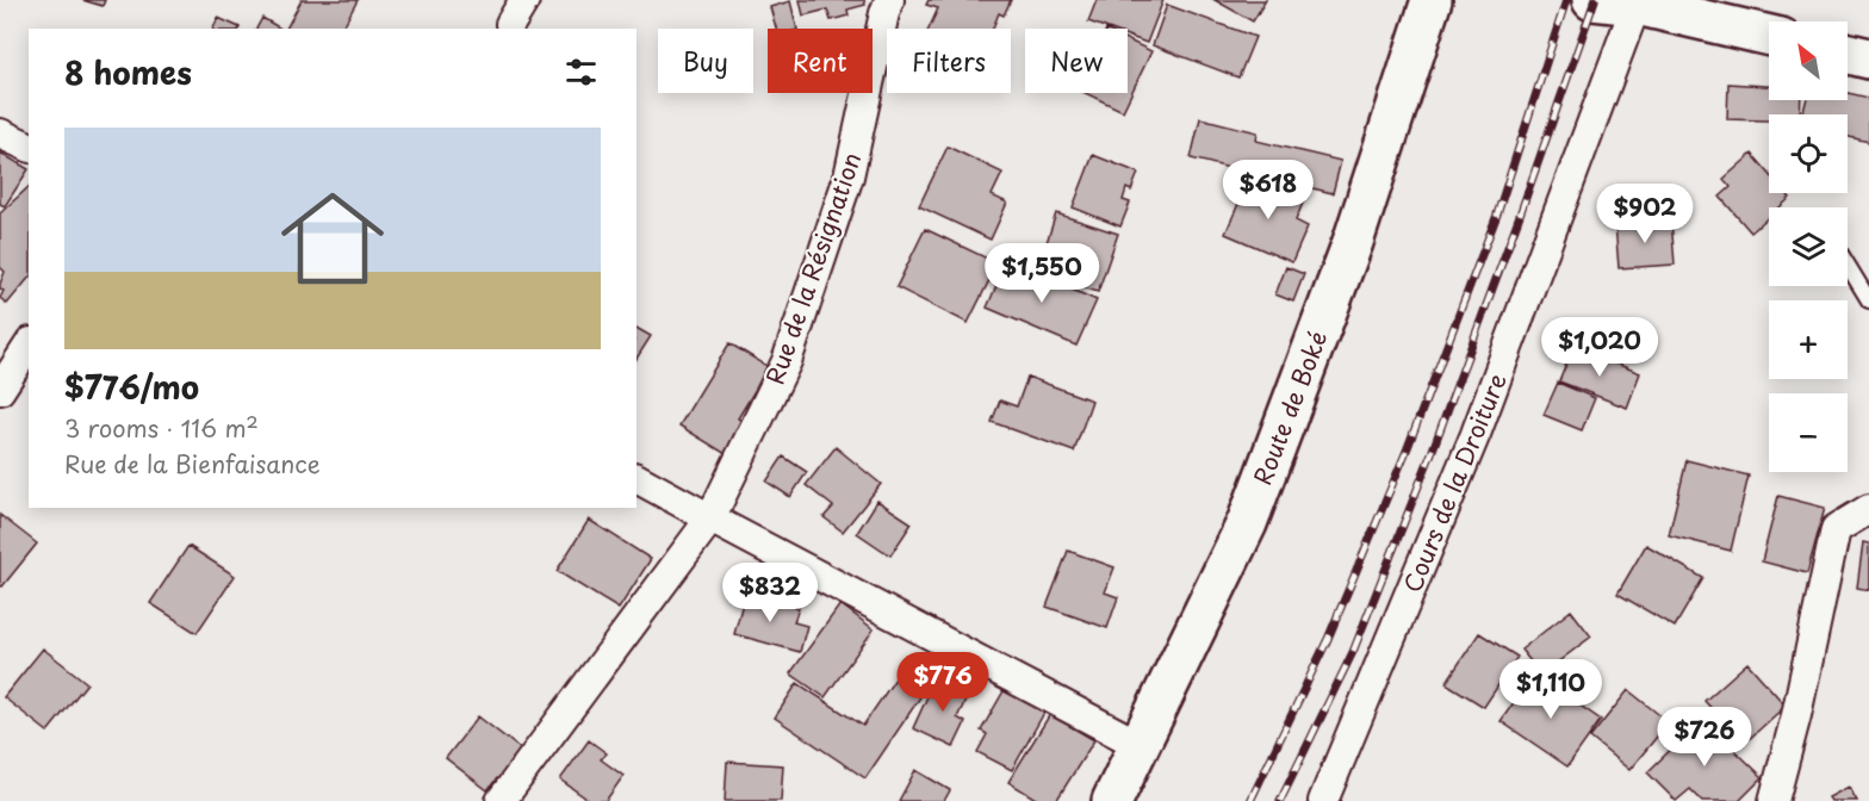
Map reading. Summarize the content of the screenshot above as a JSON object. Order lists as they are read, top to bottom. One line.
{"streets":{"main road":["Route de Boké"],"street":["Rue de la Résignation","Cours de la Droiture"]},"north":"top left","page":{"map_buttons":["+","−"],"chip":["Buy","Rent","Filters","New"],"heading":"8 homes","list":[{"name":"$776/mo","note":"3 rooms · 116 m² · Rue de la Bienfaisance"}],"price":["$618","$902","$1,550","$1,020","$832","$776","$1,110","$726"]}}
